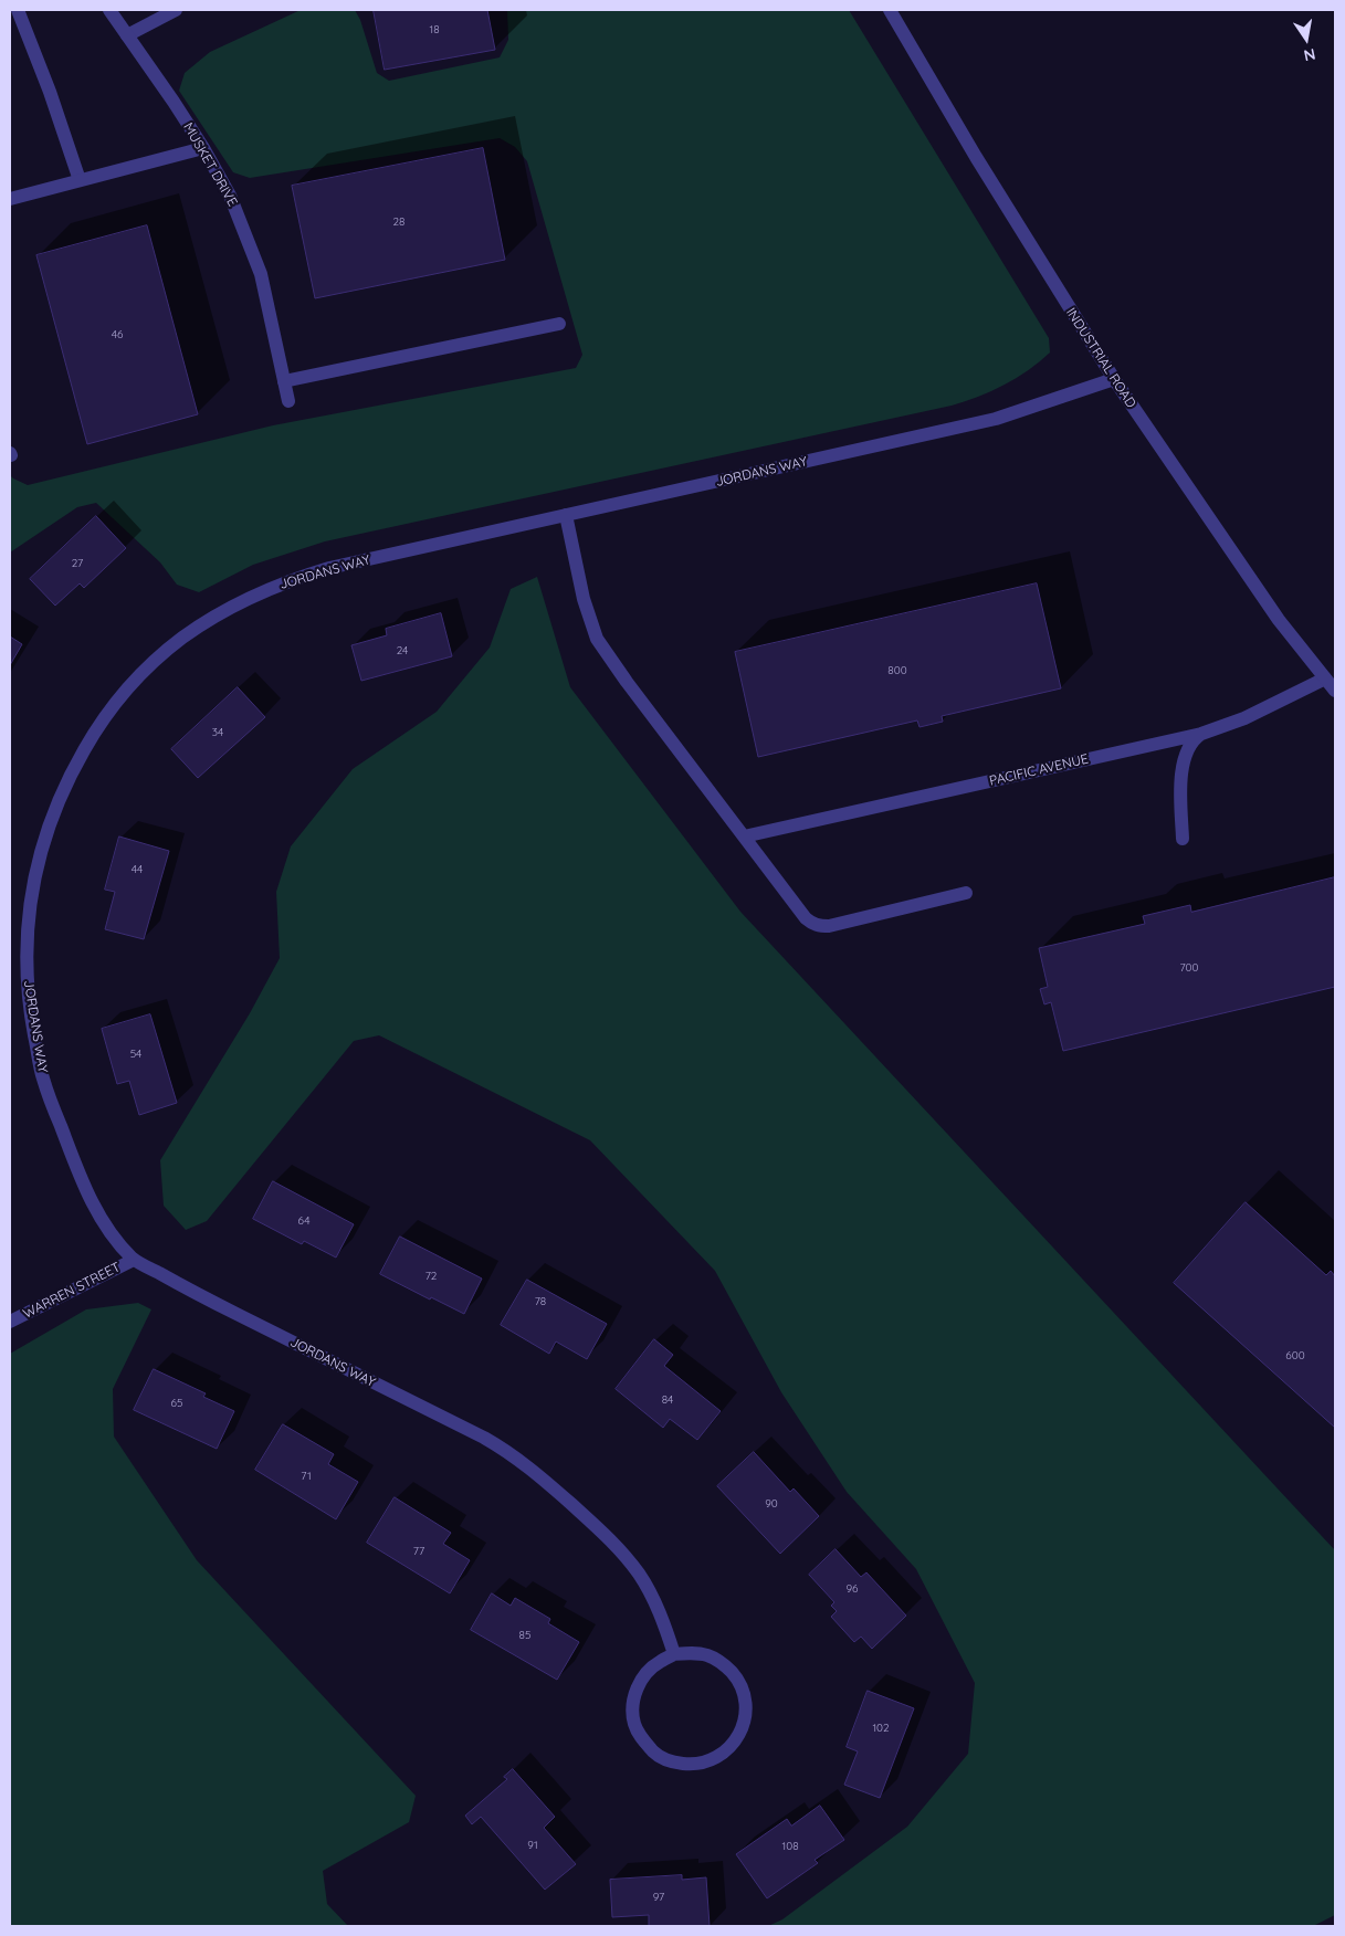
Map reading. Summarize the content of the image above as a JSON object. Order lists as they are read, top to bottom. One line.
{"streets":{"street":["MUSKET DRIVE","INDUSTRIAL ROAD","JORDANS WAY","PACIFIC AVENUE","WARREN STREET"]},"crossings":[["INDUSTRIAL ROAD","JORDANS WAY"],["INDUSTRIAL ROAD","PACIFIC AVENUE"],["JORDANS WAY","WARREN STREET"]],"house_numbers":["18","28","46","27","24","800","34","44","700","54","64","72","78","600","84","65","71","90","77","96","85","102","91","108","97"],"north":"bottom"}
